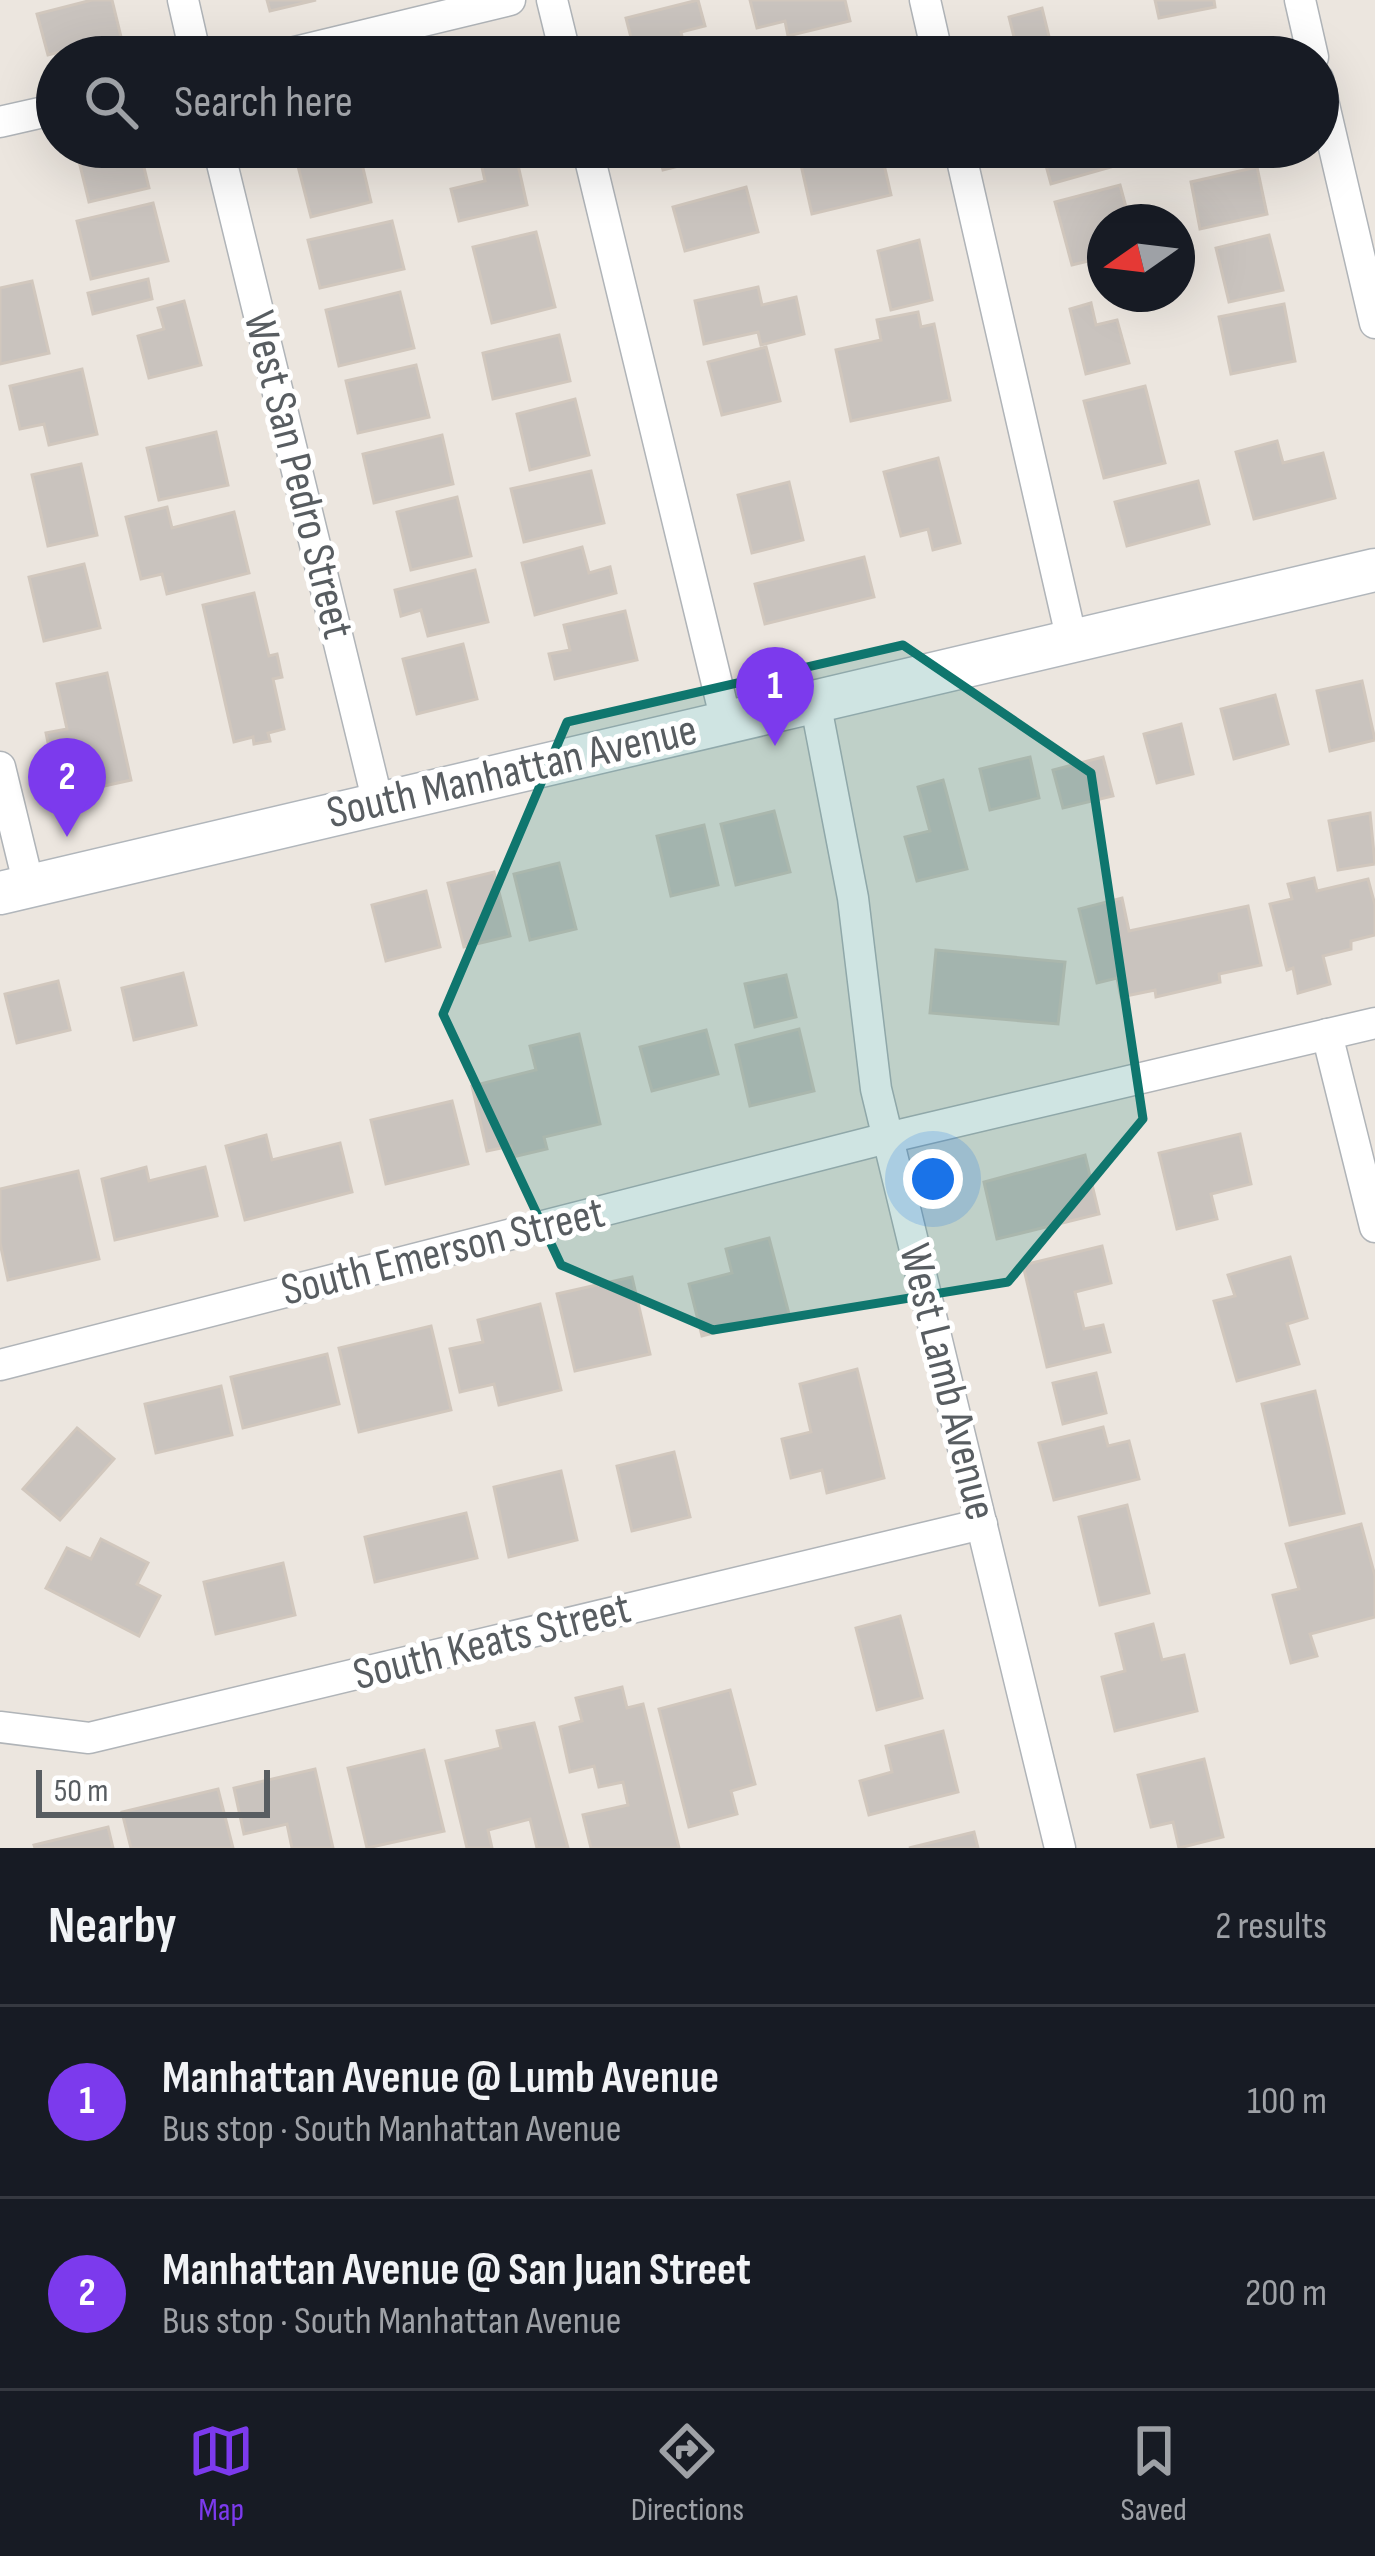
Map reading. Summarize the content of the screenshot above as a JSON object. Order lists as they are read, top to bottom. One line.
{"streets":{"main road":["South Manhattan Avenue"],"street":["West San Pedro Street","South Emerson Street","West Lamb Avenue","South Keats Street"]},"crossings":[["West San Pedro Street","South Manhattan Avenue"],["South Manhattan Avenue","West Lamb Avenue"],["South Emerson Street","West Lamb Avenue"],["West Lamb Avenue","South Keats Street"]],"scale_bar":"50 m","north":"left","page":{"search":"Search here","pins":["1","2"],"scale":"50 m","heading":["Nearby","2 results"],"list":[{"mark":"1","name":"Manhattan Avenue @ Lumb Avenue","note":"Bus stop · South Manhattan Avenue","value":"100 m"},{"mark":"2","name":"Manhattan Avenue @ San Juan Street","note":"Bus stop · South Manhattan Avenue","value":"200 m"}],"nav":["Map","Directions","Saved"]}}
